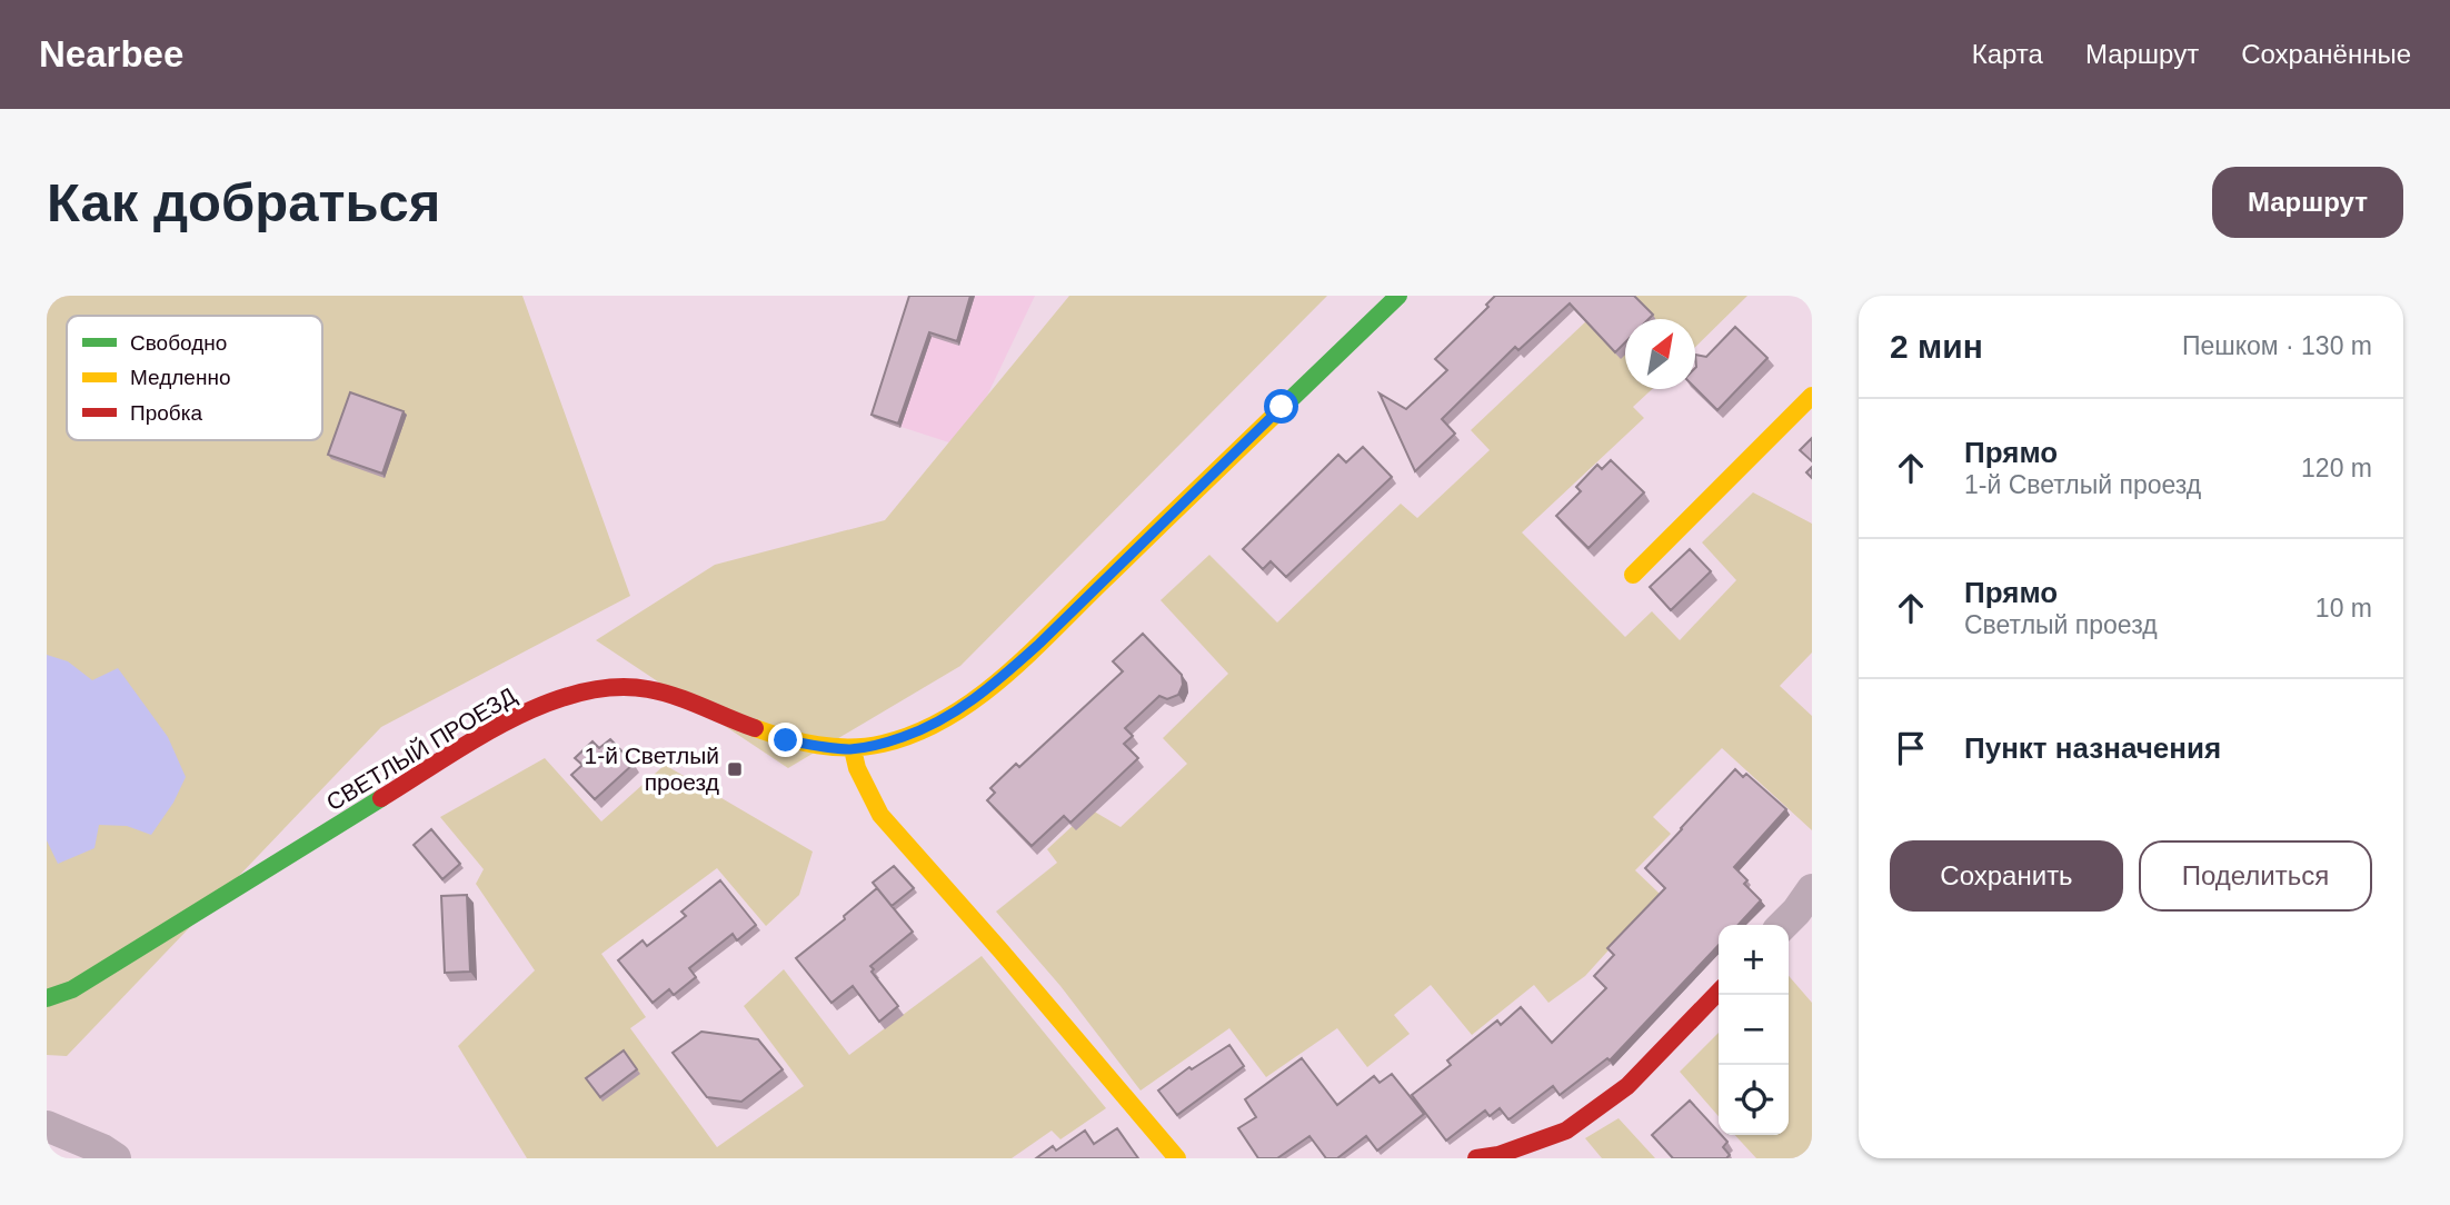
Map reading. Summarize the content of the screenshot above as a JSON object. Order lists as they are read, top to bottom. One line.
{"streets":{"street":["СВЕТЛЫЙ ПРОЕЗД"]},"places":{"transit":["1-й Светлый проезд"]},"legend":["Свободно","Медленно","Пробка"],"north":"top right","page":{"header":"Nearbee","nav":["Карта","Маршрут","Сохранённые"],"buttons":["Маршрут",["Сохранить","Поделиться"]],"title":"Как добраться","heading":["2 мин","Пешком · 130 m"],"list":[["Прямо","1-й Светлый проезд","120 m"],["Прямо","Светлый проезд","10 m"],"Пункт назначения"],"map_buttons":["+","−"]}}
